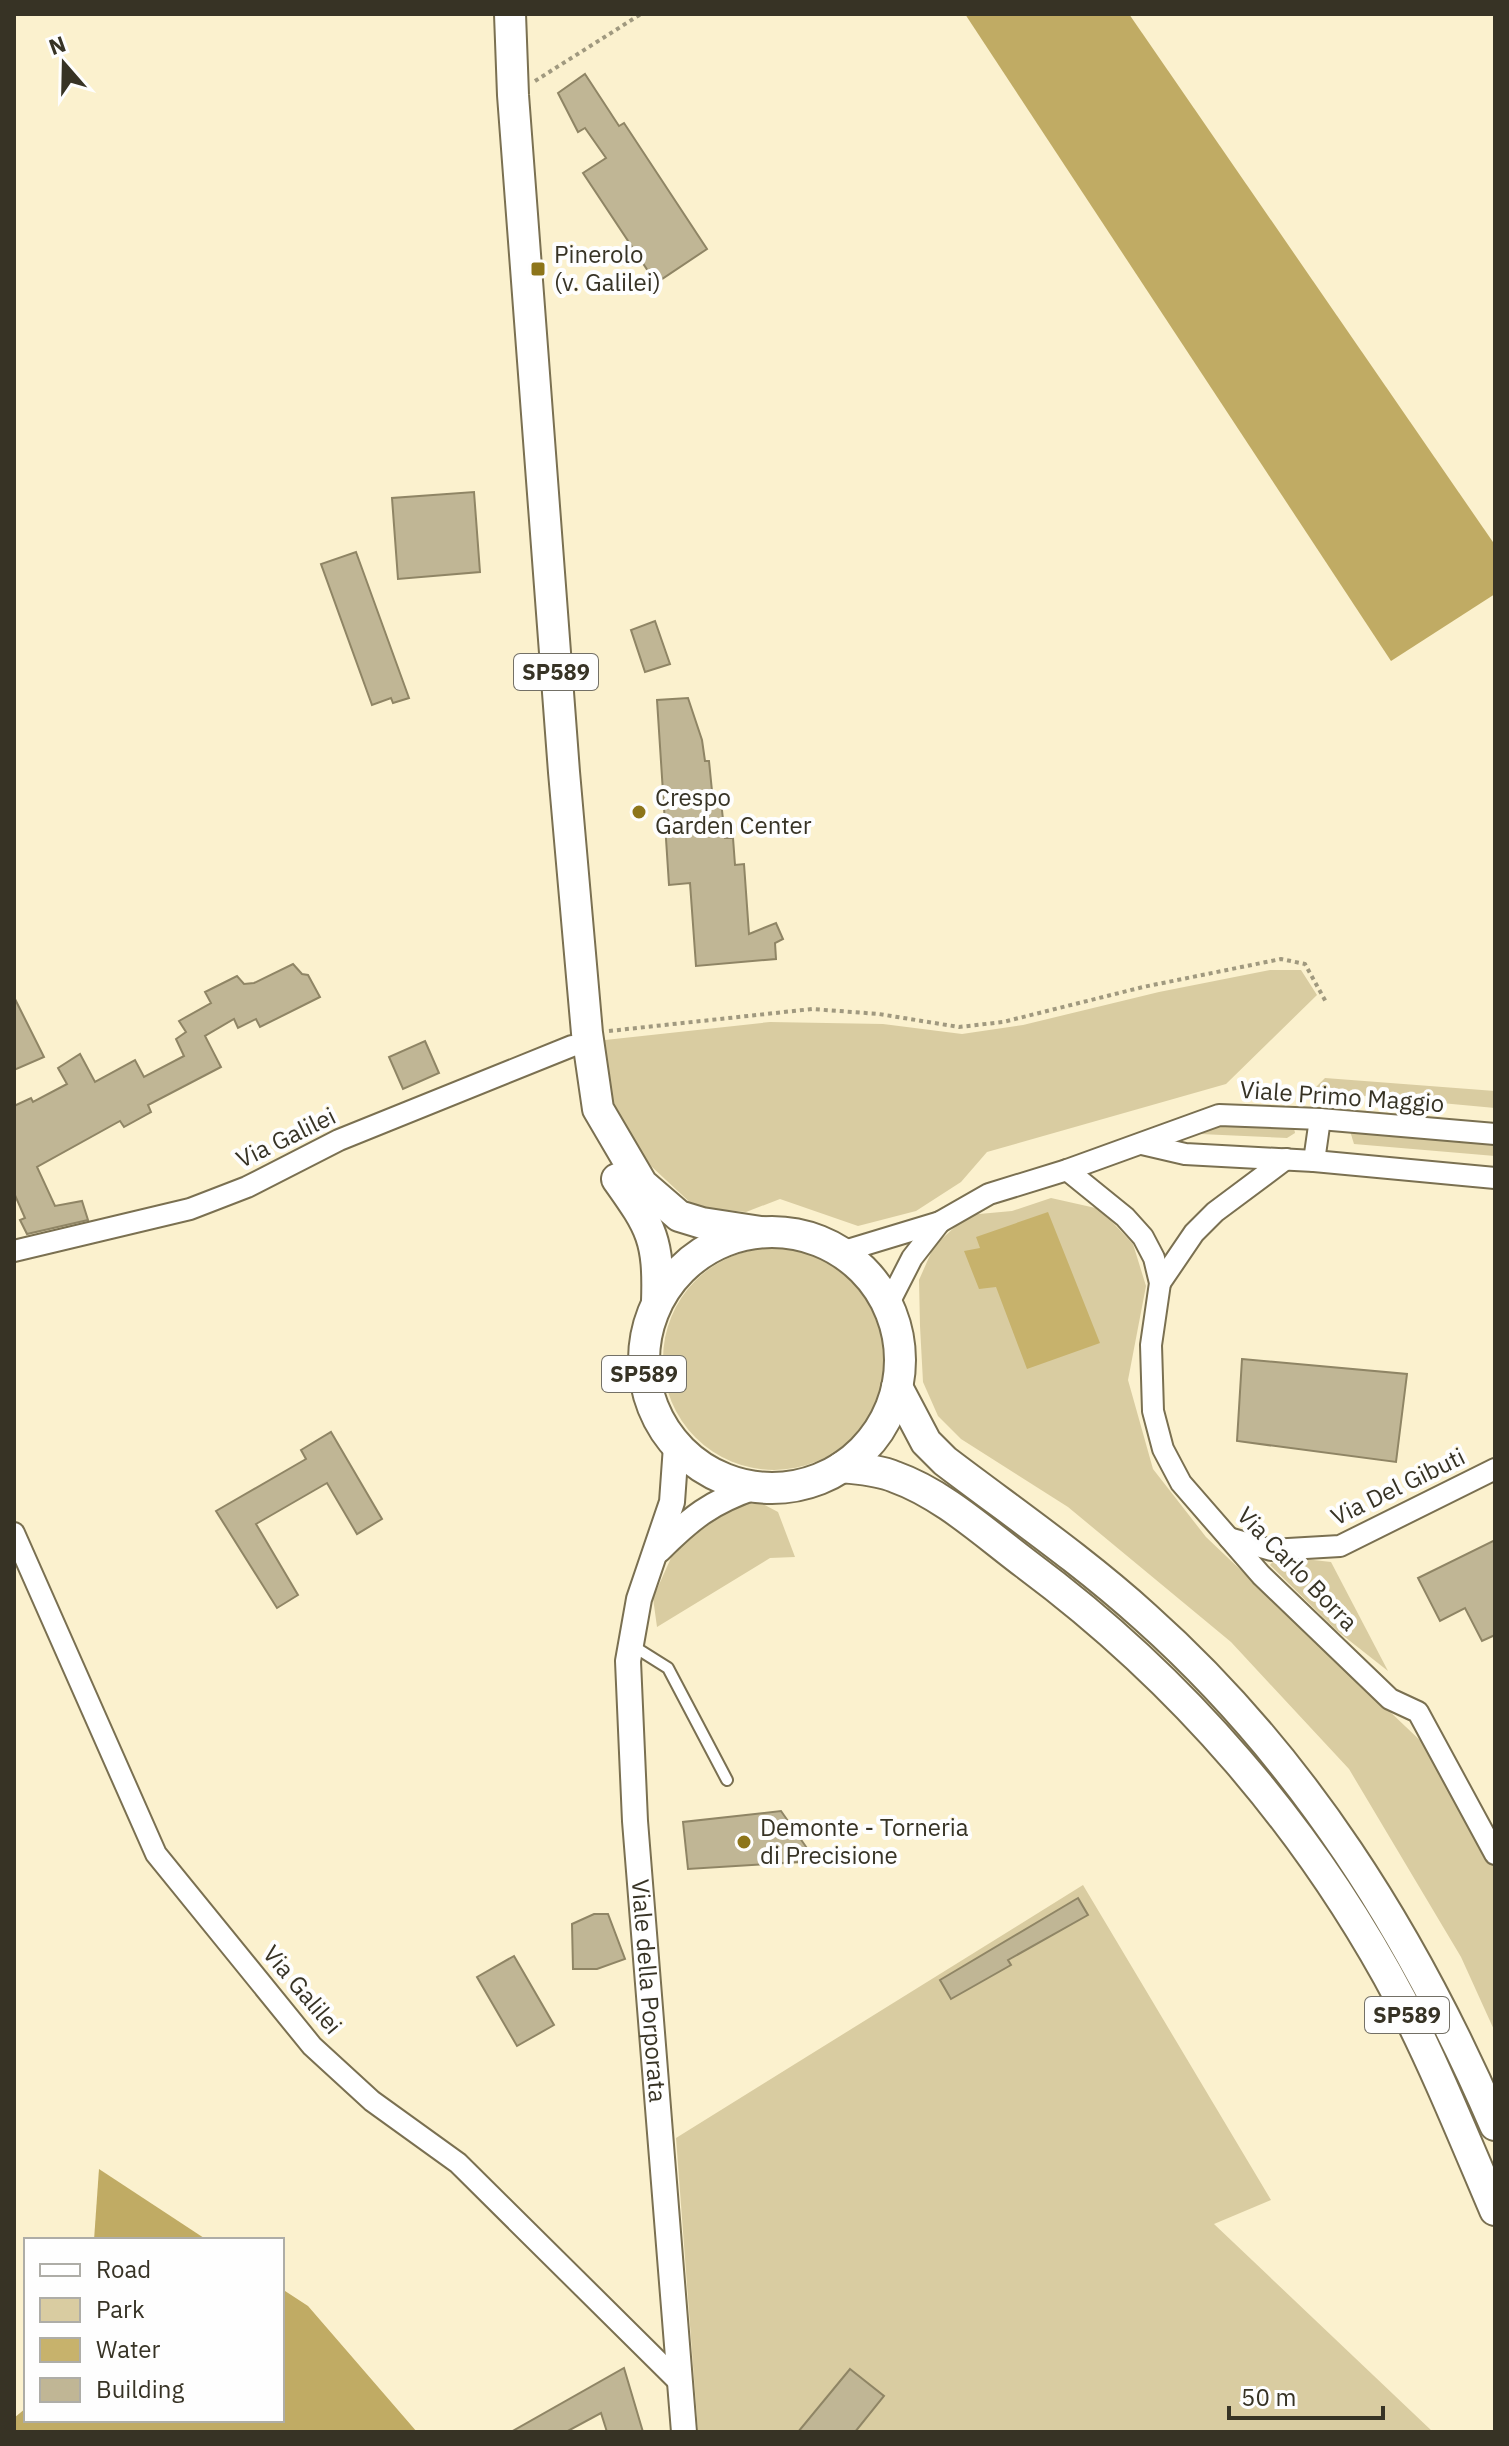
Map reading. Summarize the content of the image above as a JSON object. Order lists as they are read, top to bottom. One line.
{"streets":{"main road":["SP589"],"street":["Viale Primo Maggio","Via Galilei","Via Del Gibuti","Via Carlo Borra","Viale della Porporata"]},"crossings":[["SP589","Via Galilei"],["SP589","Viale della Porporata"],["Viale Primo Maggio","Via Carlo Borra"],["Via Galilei","Viale della Porporata"],["Via Del Gibuti","Via Carlo Borra"]],"places":{"transit":["Pinerolo (v. Galilei)"],"other":["Crespo Garden Center","Demonte - Torneria di Precisione"]},"legend":["Road","Park","Water","Building"],"scale_bar":"50 m","north":"top"}
